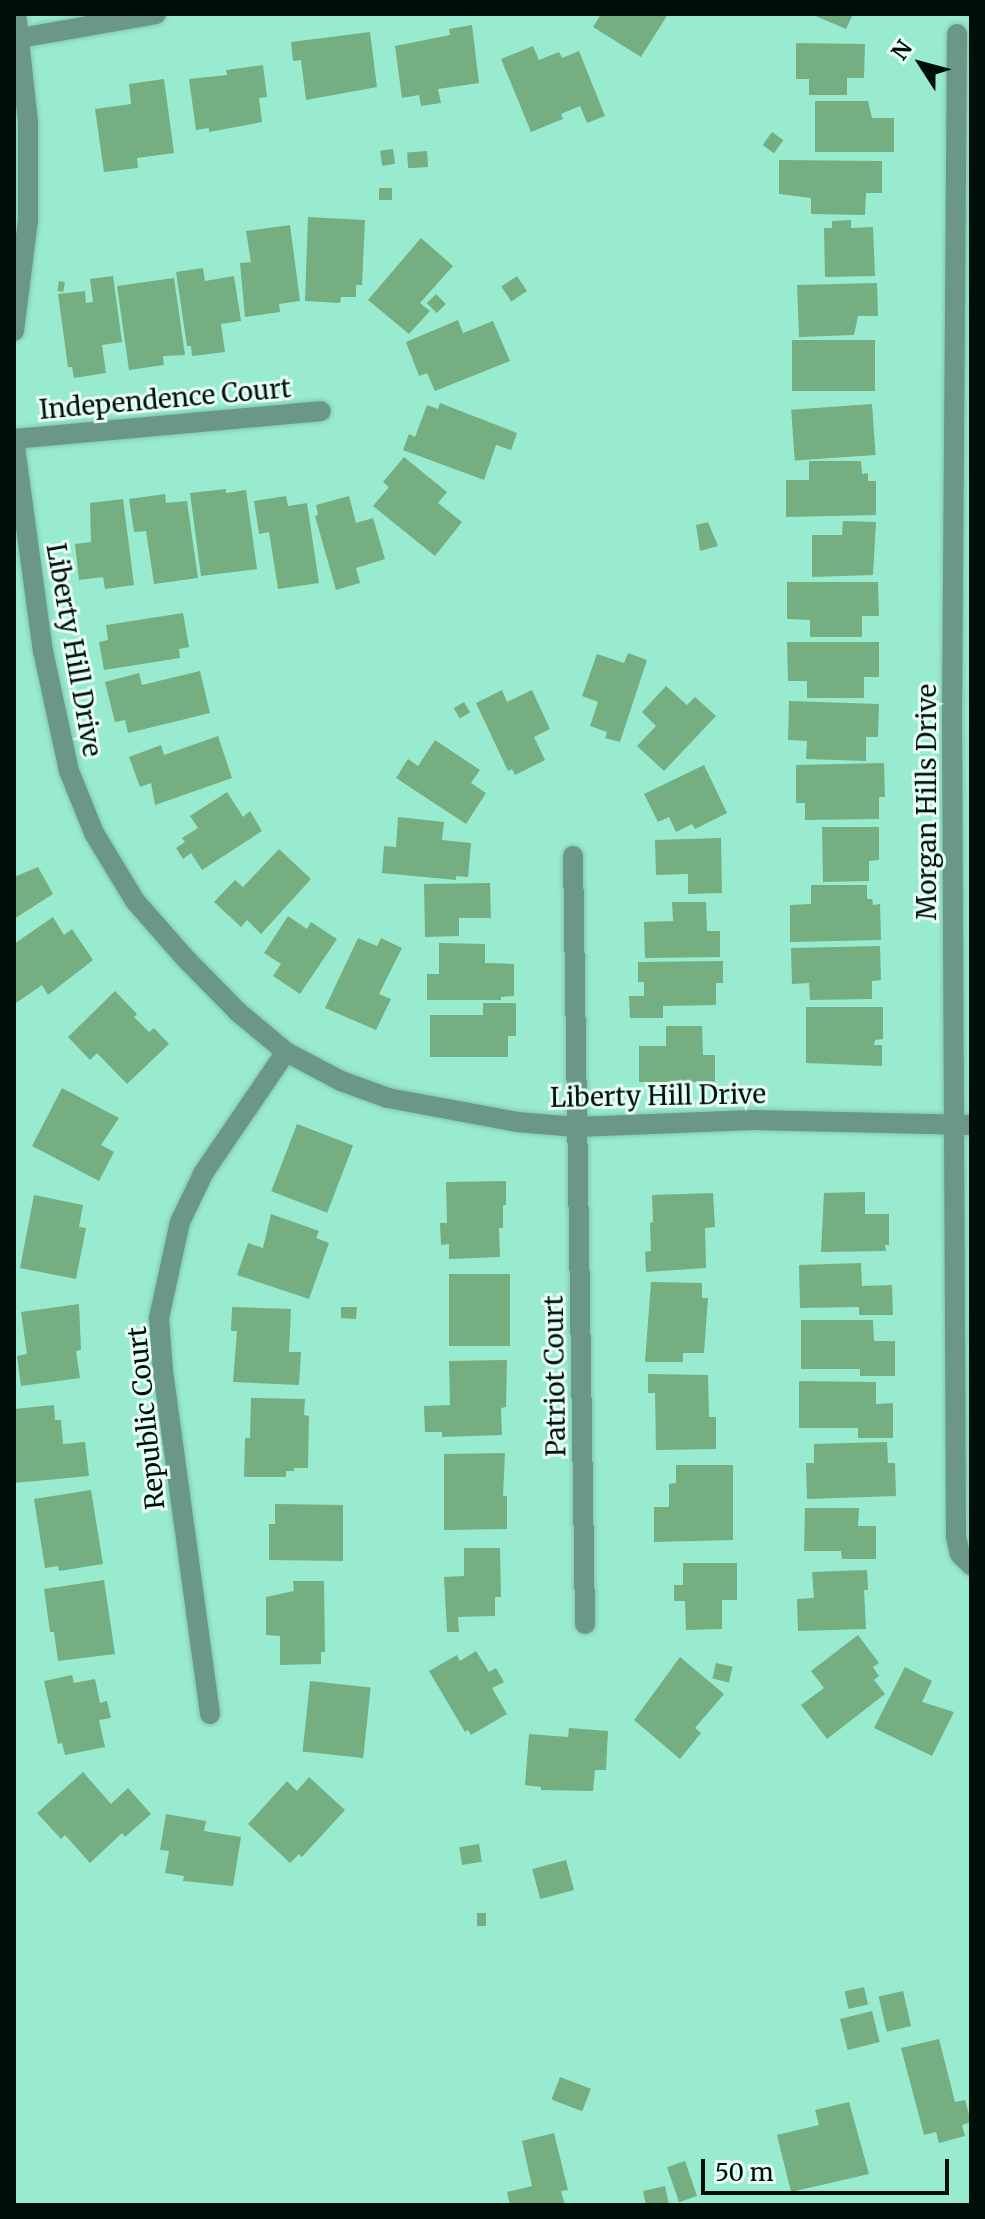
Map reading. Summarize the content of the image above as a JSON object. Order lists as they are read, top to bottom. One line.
{"streets":{"street":["Independence Court","Liberty Hill Drive","Morgan Hills Drive","Patriot Court","Republic Court"]},"crossings":[["Independence Court","Liberty Hill Drive"],["Liberty Hill Drive","Morgan Hills Drive"],["Liberty Hill Drive","Patriot Court"],["Liberty Hill Drive","Republic Court"]],"scale_bar":"50 m","north":"top left"}
